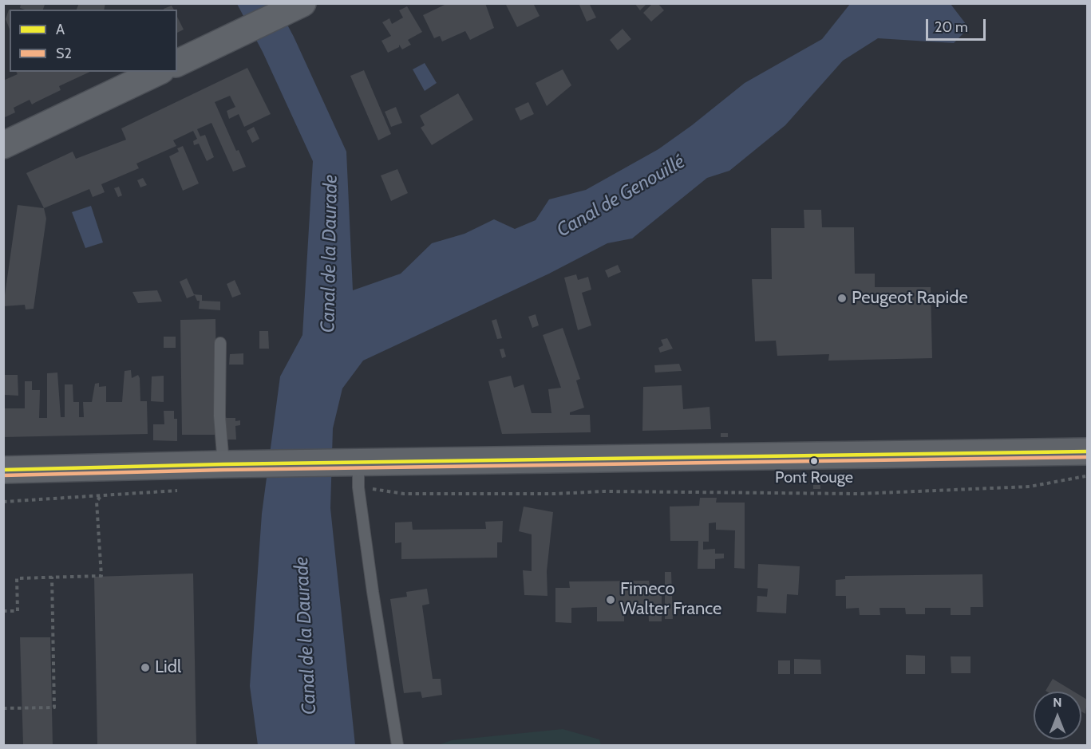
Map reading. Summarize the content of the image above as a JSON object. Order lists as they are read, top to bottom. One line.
{"water":["Canal de Genouillé","Canal de la Daurade"],"places":["Peugeot Rapide","Pont Rouge","Fimeco Walter France","Lidl"],"lines":["transit line A","transit line S2"],"legend":["A","S2"],"scale_bar":"20 m","north":"top"}
